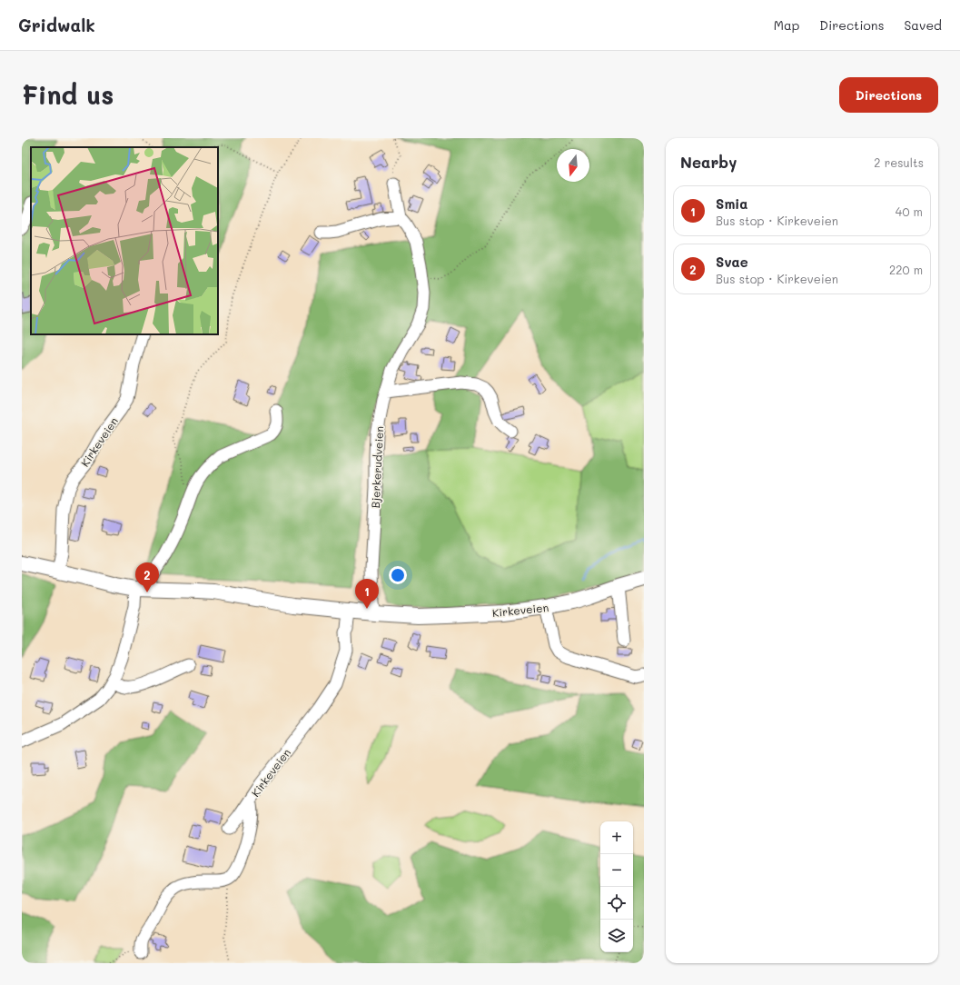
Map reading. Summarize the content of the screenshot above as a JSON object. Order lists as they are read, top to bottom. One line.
{"streets":{"main road":["Kirkeveien"],"street":["Bjerkerudveien"]},"crossings":[["Kirkeveien","Bjerkerudveien"]],"north":"bottom","page":{"header":"Gridwalk","nav":["Map","Directions","Saved"],"buttons":"Directions","title":"Find us","heading":["Nearby","2 results"],"list":[{"mark":"1","name":"Smia","note":"Bus stop · Kirkeveien","value":"40 m"},{"mark":"2","name":"Svae","note":"Bus stop · Kirkeveien","value":"220 m"}],"pins":["2","1"],"map_buttons":["+","−"]}}
